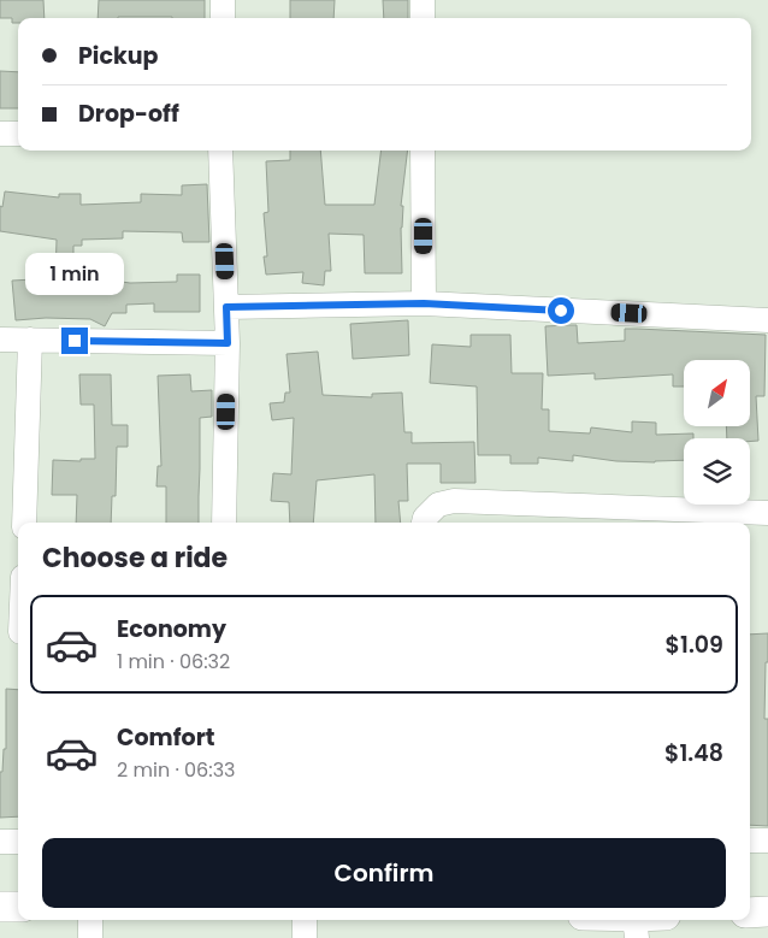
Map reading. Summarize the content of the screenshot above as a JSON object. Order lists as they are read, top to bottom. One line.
{"north":"top right","page":{"banner":["Pickup","Drop-off"],"bubble":"1 min","heading":"Choose a ride","list":[{"name":"Economy","note":"1 min · 06:32","value":"$1.09"},{"name":"Comfort","note":"2 min · 06:33","value":"$1.48"}],"buttons":"Confirm"}}
